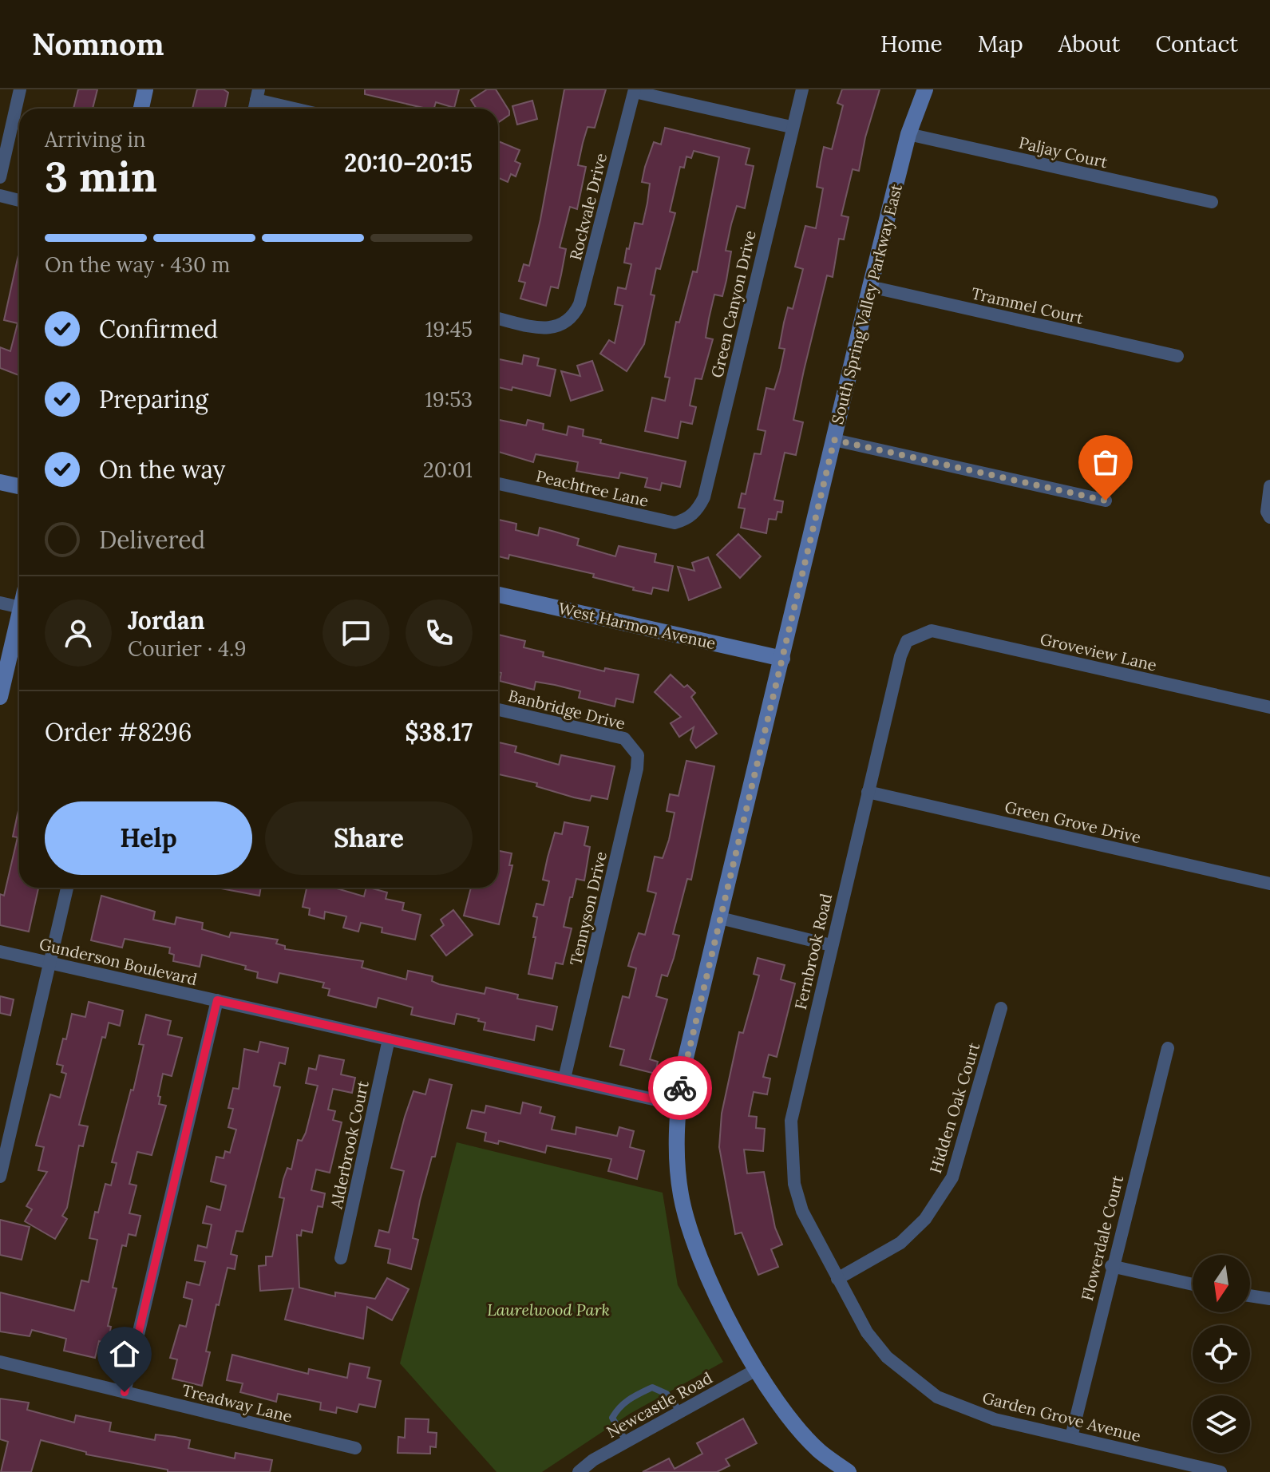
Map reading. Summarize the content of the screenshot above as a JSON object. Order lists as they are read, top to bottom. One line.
{"streets":{"street":["Paljay Court","Rockvale Drive","Green Canyon Drive","South Spring Valley Parkway East","Trammel Court","Peachtree Lane","West Harmon Avenue","Groveview Lane","Banbridge Drive","Green Grove Drive","Tennyson Drive","Fernbrook Road","Gunderson Boulevard","Hidden Oak Court","Alderbrook Court","Flowerdale Court","Treadway Lane","Newcastle Road","Garden Grove Avenue"]},"crossings":[["Paljay Court","South Spring Valley Parkway East"],["Green Canyon Drive","Peachtree Lane"],["South Spring Valley Parkway East","Trammel Court"],["South Spring Valley Parkway East","West Harmon Avenue"],["South Spring Valley Parkway East","Gunderson Boulevard"],["South Spring Valley Parkway East","Newcastle Road"],["Groveview Lane","Fernbrook Road"],["Banbridge Drive","Tennyson Drive"],["Green Grove Drive","Fernbrook Road"],["Tennyson Drive","Gunderson Boulevard"],["Fernbrook Road","Hidden Oak Court"],["Fernbrook Road","Garden Grove Avenue"],["Gunderson Boulevard","Alderbrook Court"],["Hidden Oak Court","Garden Grove Avenue"],["Flowerdale Court","Garden Grove Avenue"]],"parks":["Laurelwood Park"],"north":"bottom","page":{"header":"Nomnom","nav":["Home","Map","About","Contact"],"heading":["3 min","Arriving in","20:10–20:15"],"panel":["Jordan","Courier · 4.9","Order #8296","$38.17"],"bar":"On the way · 430 m","list":[["Confirmed","19:45"],["Preparing","19:53"],["On the way","20:01"],"Delivered"],"buttons":["Help","Share"]}}
